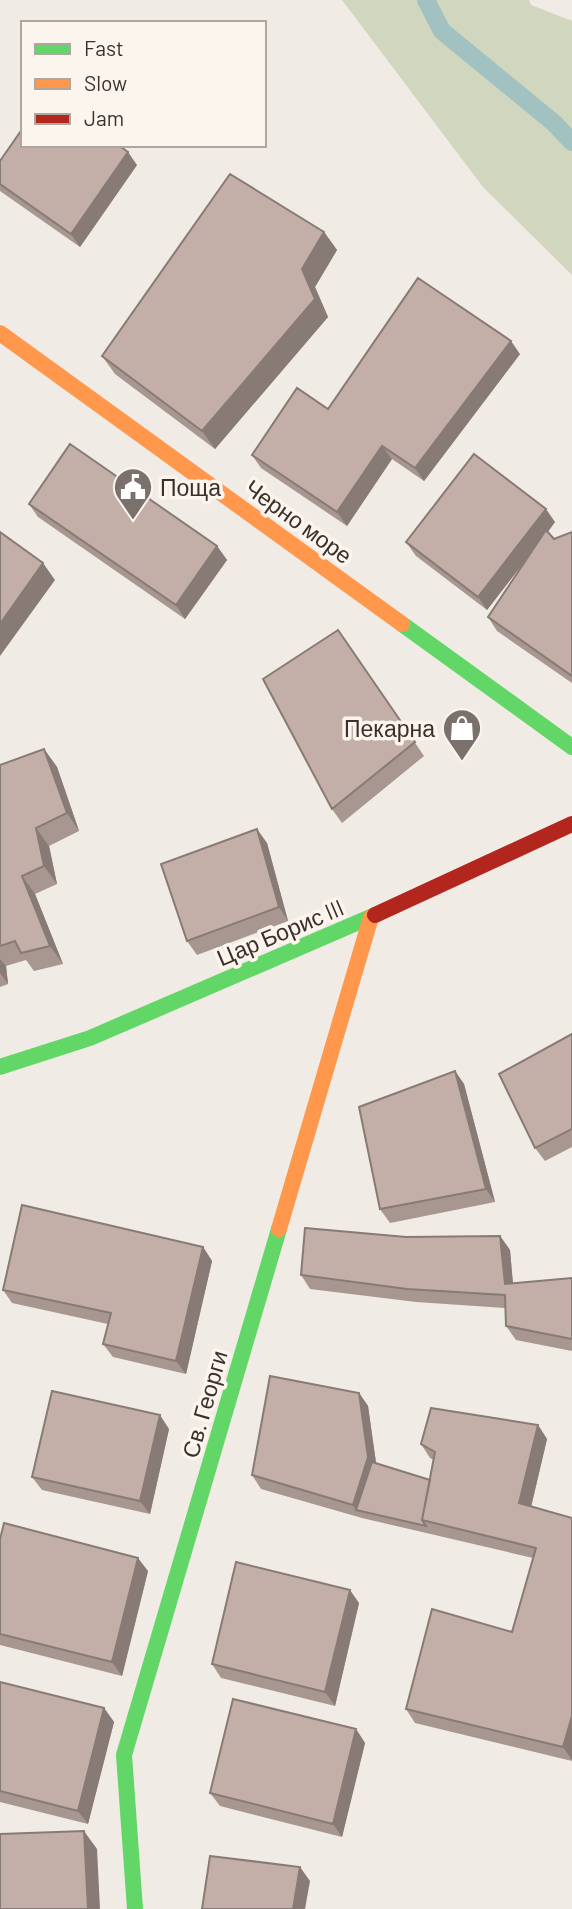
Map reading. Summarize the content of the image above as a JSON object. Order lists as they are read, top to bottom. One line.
{"streets":{"street":["Черно море","Цар Борис III","Св. Георги"]},"crossings":[["Цар Борис III","Св. Георги"]],"places":{"public building":["Поща"],"shop":["Пекарна"]},"legend":["Fast","Slow","Jam"]}
